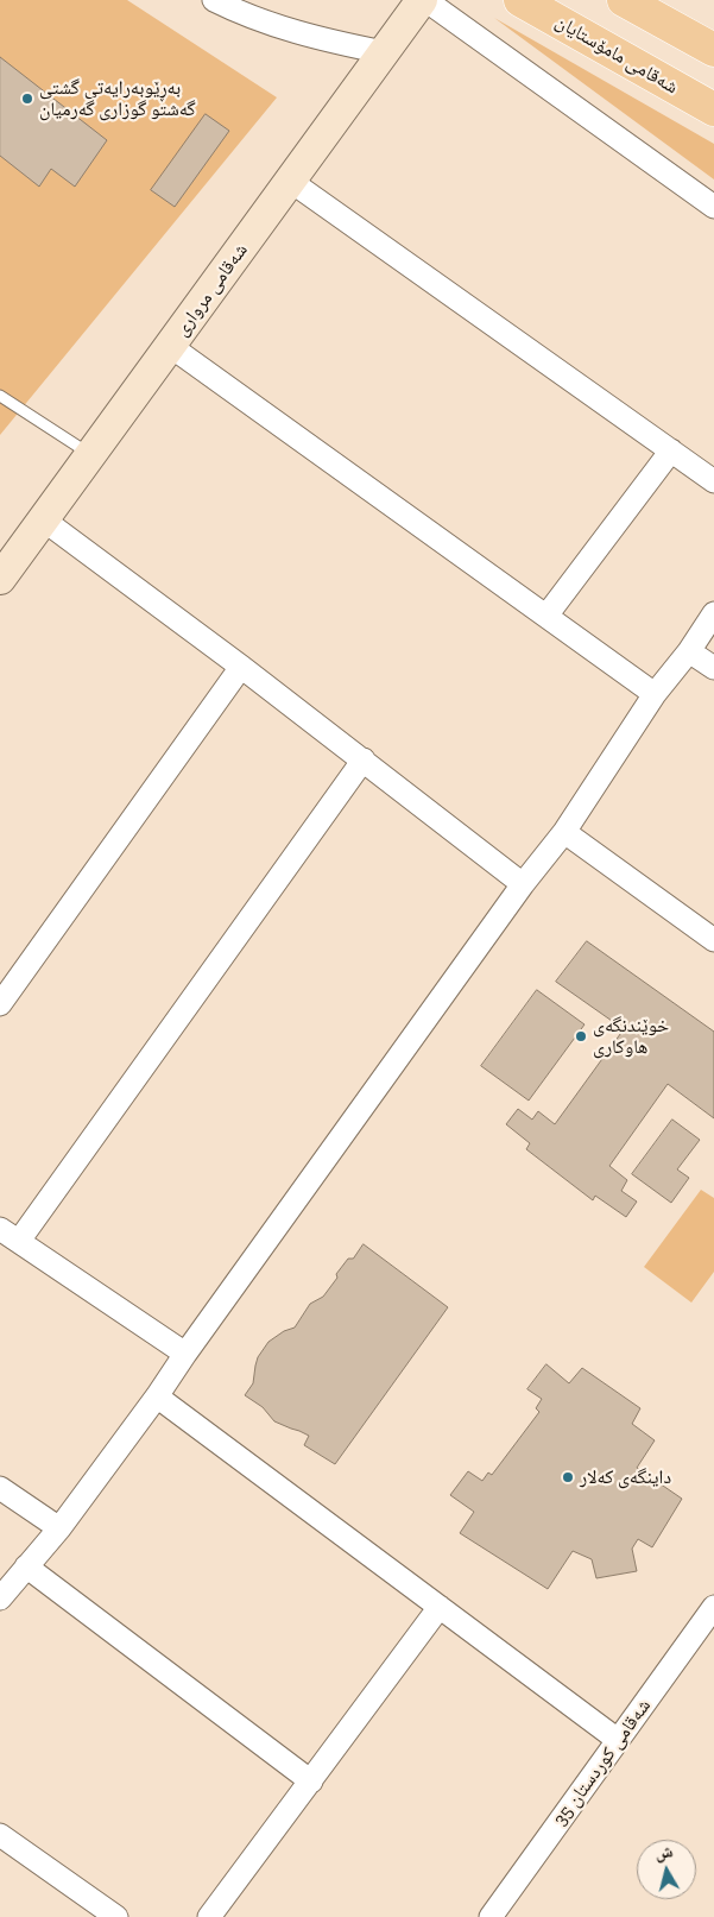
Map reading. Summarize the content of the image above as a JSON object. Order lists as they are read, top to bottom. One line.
{"streets":{"main road":["شەقامی مامۆستایان"],"street":["شەقامی مرواری","شەقامی کوردستان 35"]},"places":["بەڕێوبەرایەتی گشتی گەشتو گوزاری گەرمیان","خوێندنگەی هاوکاری","داینگەی کەلار"],"north":"top"}
